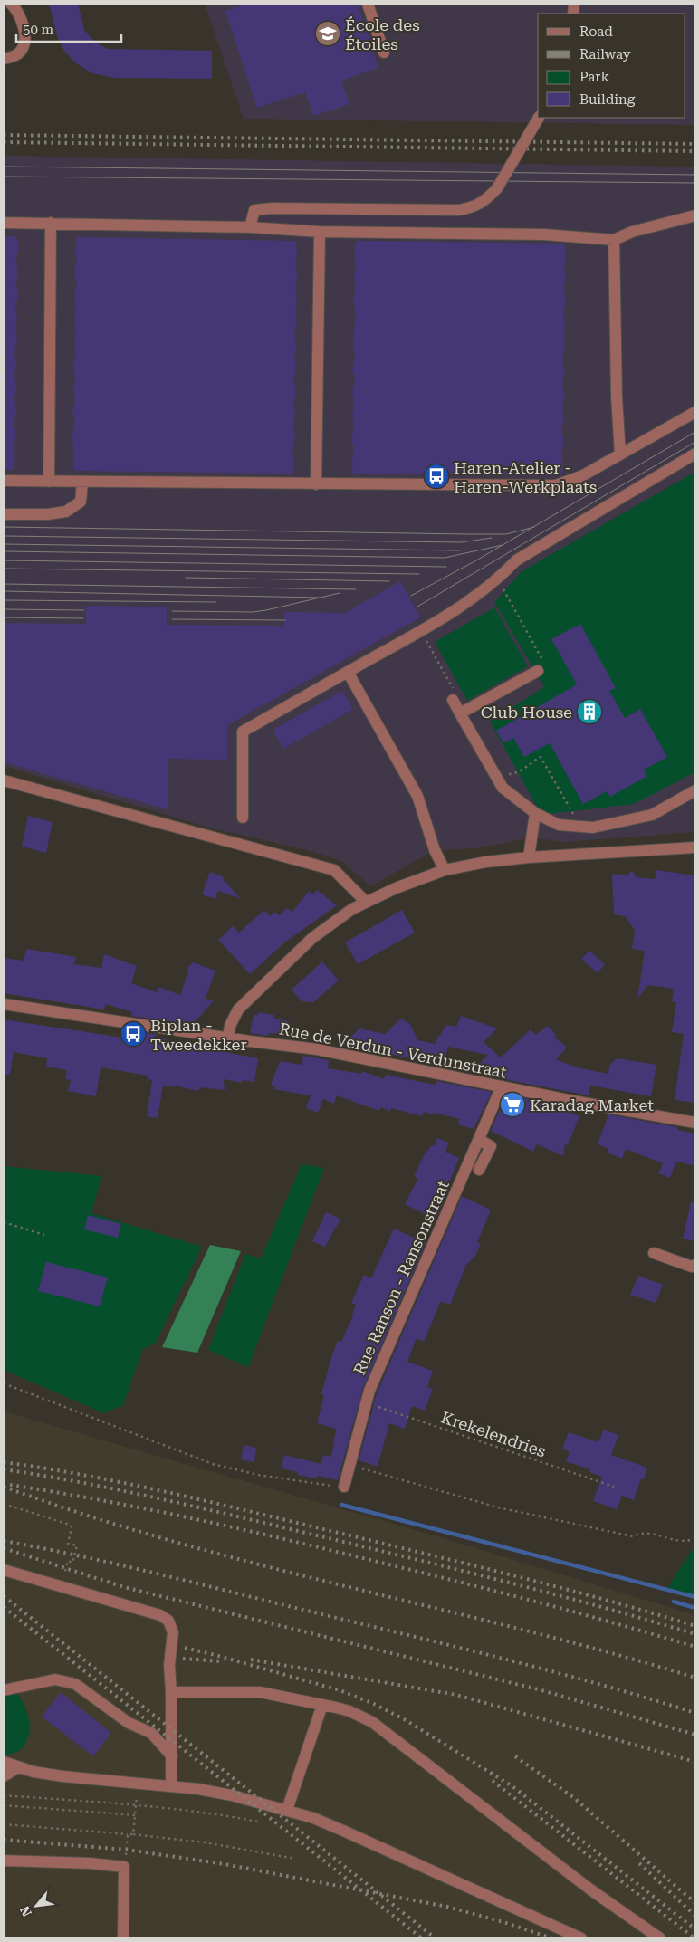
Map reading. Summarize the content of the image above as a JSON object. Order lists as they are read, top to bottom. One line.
{"streets":{"street":["Rue de Verdun - Verdunstraat","Rue Ranson - Ransonstraat"],"path":["Krekelendries"]},"crossings":[["Rue de Verdun - Verdunstraat","Rue Ranson - Ransonstraat"],["Rue Ranson - Ransonstraat","Krekelendries"]],"places":{"school or university":["École des Étoiles"],"bus stop":["Haren-Atelier - Haren-Werkplaats","Biplan - Tweedekker"],"building":["Club House"],"supermarket":["Karadag Market"]},"legend":["Road","Railway","Park","Building"],"scale_bar":"50 m","north":"bottom left"}
